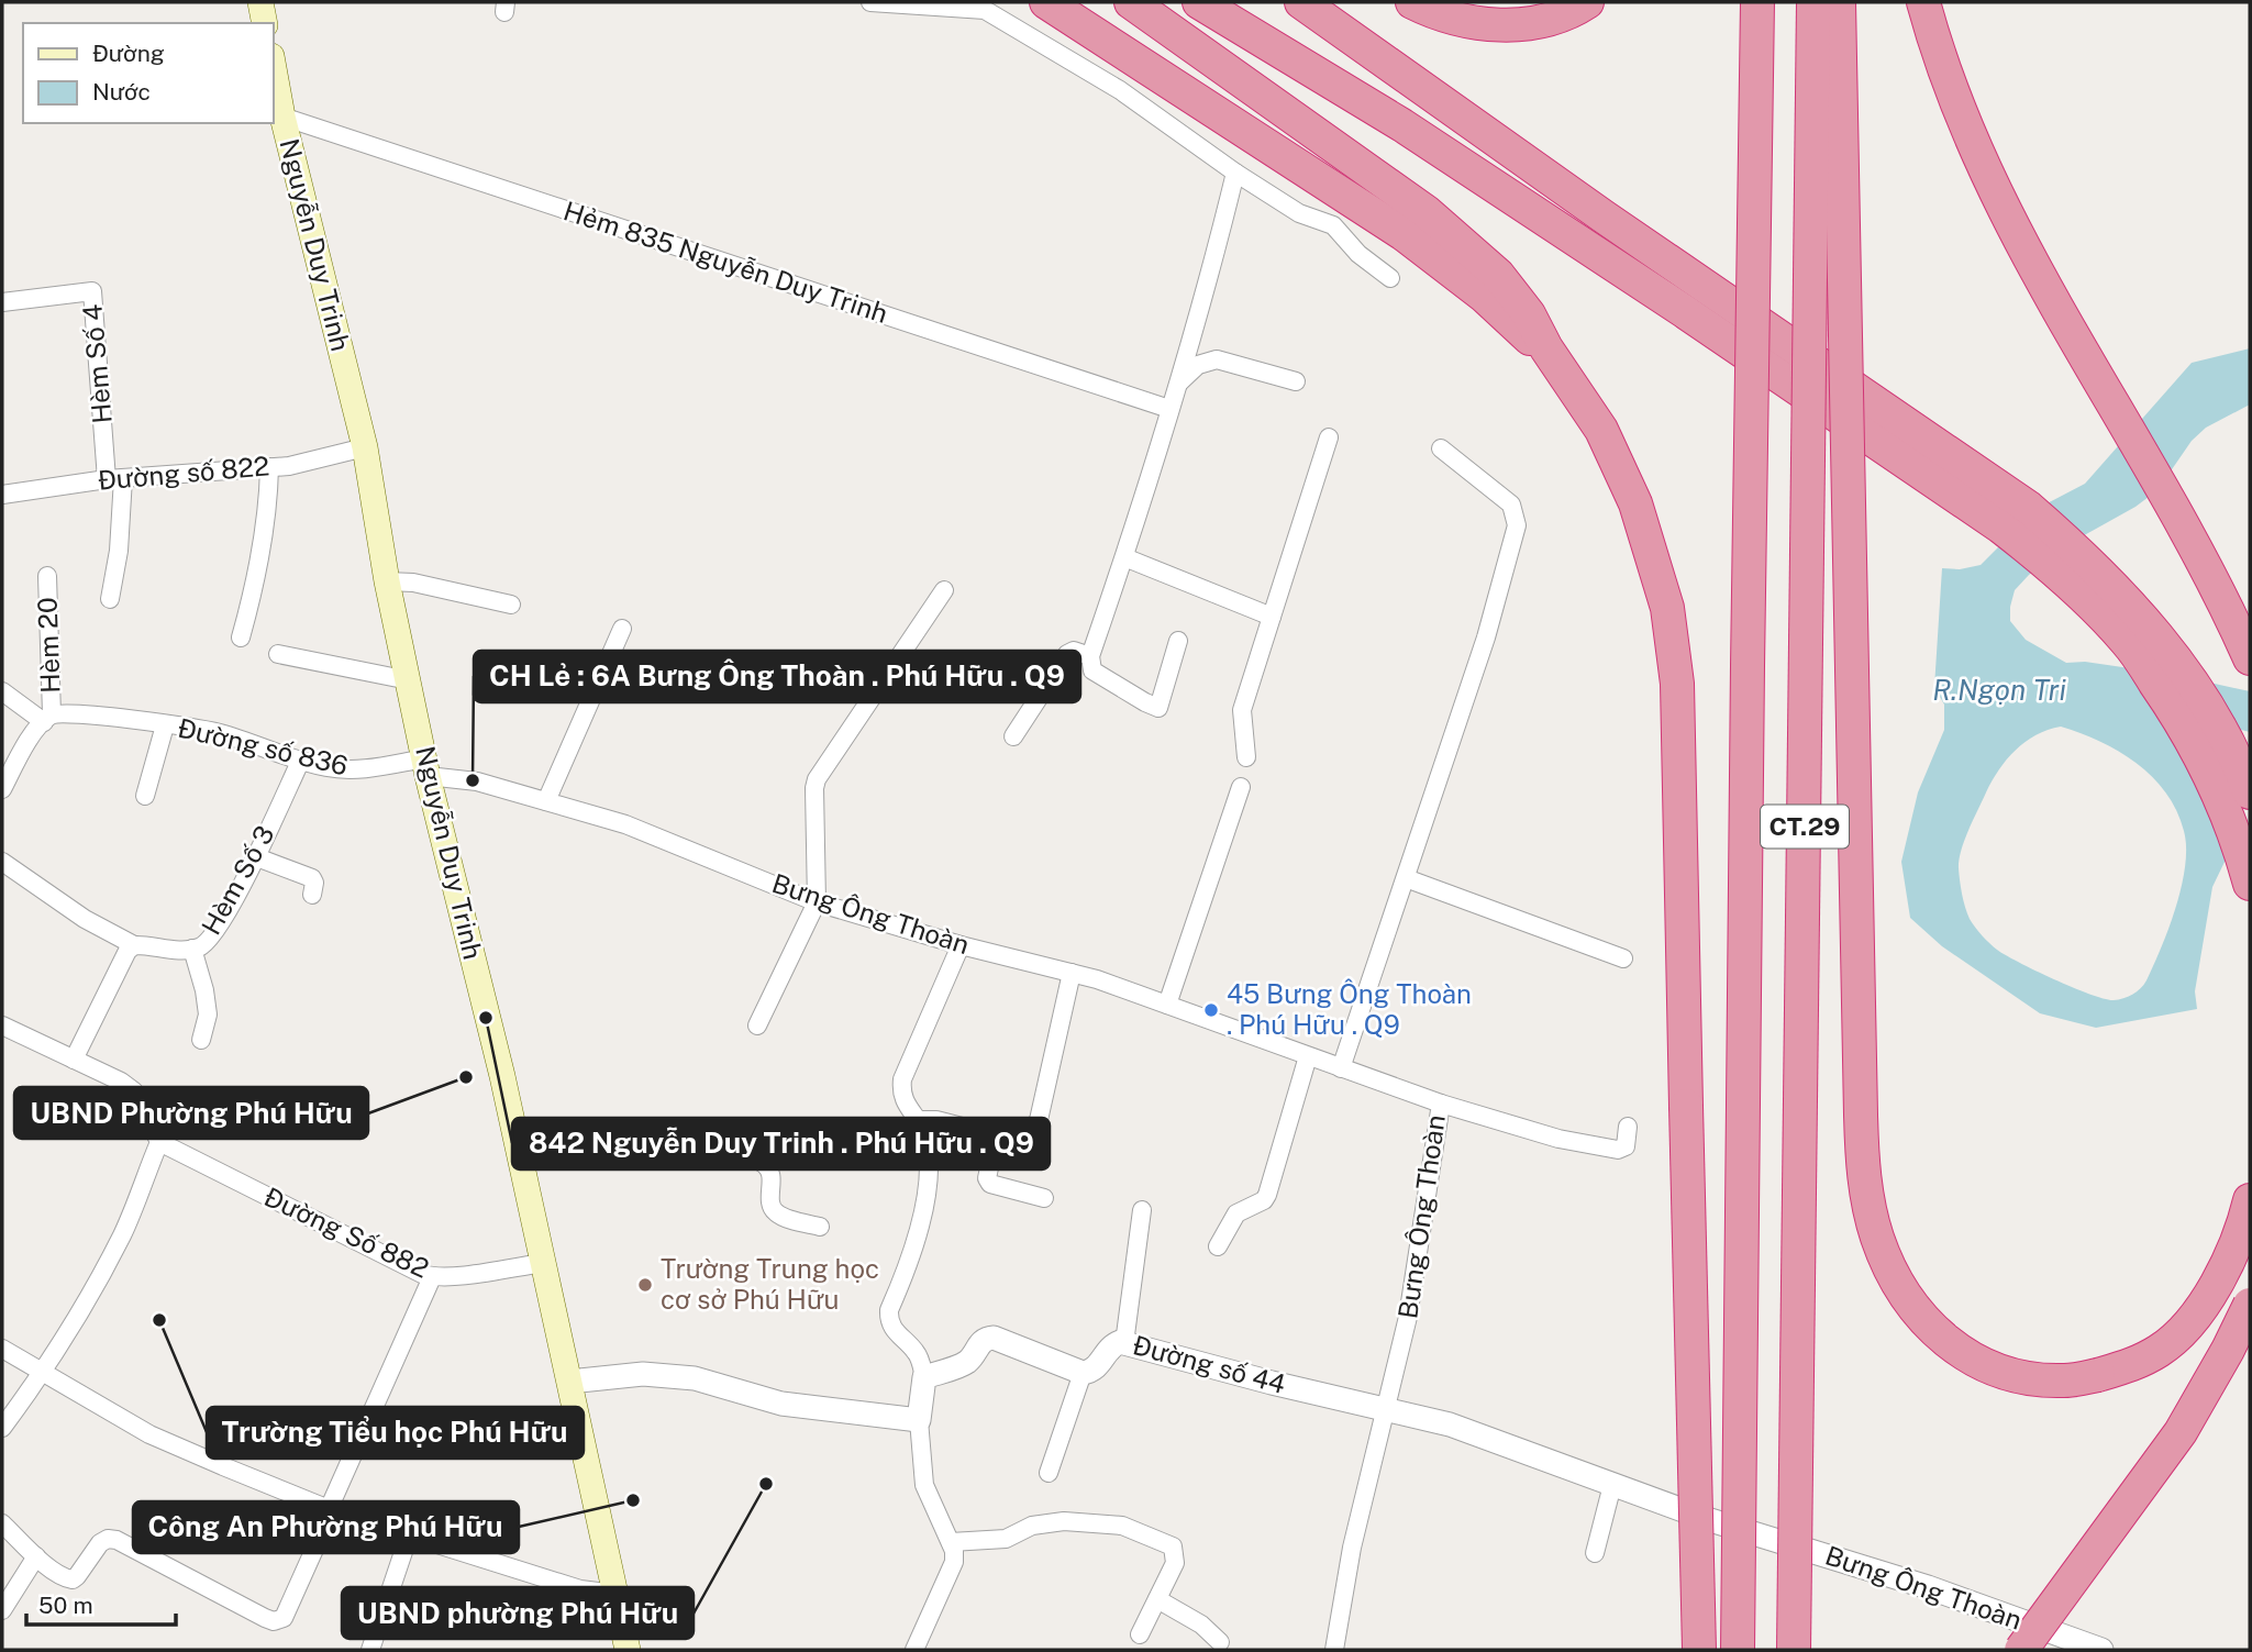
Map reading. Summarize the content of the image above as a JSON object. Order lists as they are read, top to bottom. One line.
{"streets":{"highway":["CT.29"],"main road":["Nguyễn Duy Trinh"],"street":["Hẻm 835 Nguyễn Duy Trinh","Hèm Số 4","Đường số 822","Hèm 20","Đường số 836","Hèm Số 3","Bưng Ông Thoàn","Đường Số 882","Đường số 44"]},"crossings":[["Nguyễn Duy Trinh","Hẻm 835 Nguyễn Duy Trinh"],["Nguyễn Duy Trinh","Đường số 822"],["Nguyễn Duy Trinh","Đường số 836"],["Nguyễn Duy Trinh","Bưng Ông Thoàn"],["Nguyễn Duy Trinh","Đường Số 882"],["Hèm Số 4","Đường số 822"],["Hèm 20","Đường số 836"],["Đường số 836","Hèm Số 3"],["Đường số 836","Bưng Ông Thoàn"],["Bưng Ông Thoàn","Đường số 44"]],"water":["R.Ngọn Tri"],"places":["CH Lẻ : 6A Bưng Ông Thoàn . Phú Hữu . Q9","45 Bưng Ông Thoàn . Phú Hữu . Q9","842 Nguyễn Duy Trinh . Phú Hữu . Q9","UBND Phường Phú Hữu","Trường Trung học cơ sở Phú Hữu","Trường Tiểu học Phú Hữu","UBND phường Phú Hữu","Công An Phường Phú Hữu"],"legend":["Đường","Nước"],"scale_bar":"50 m"}
